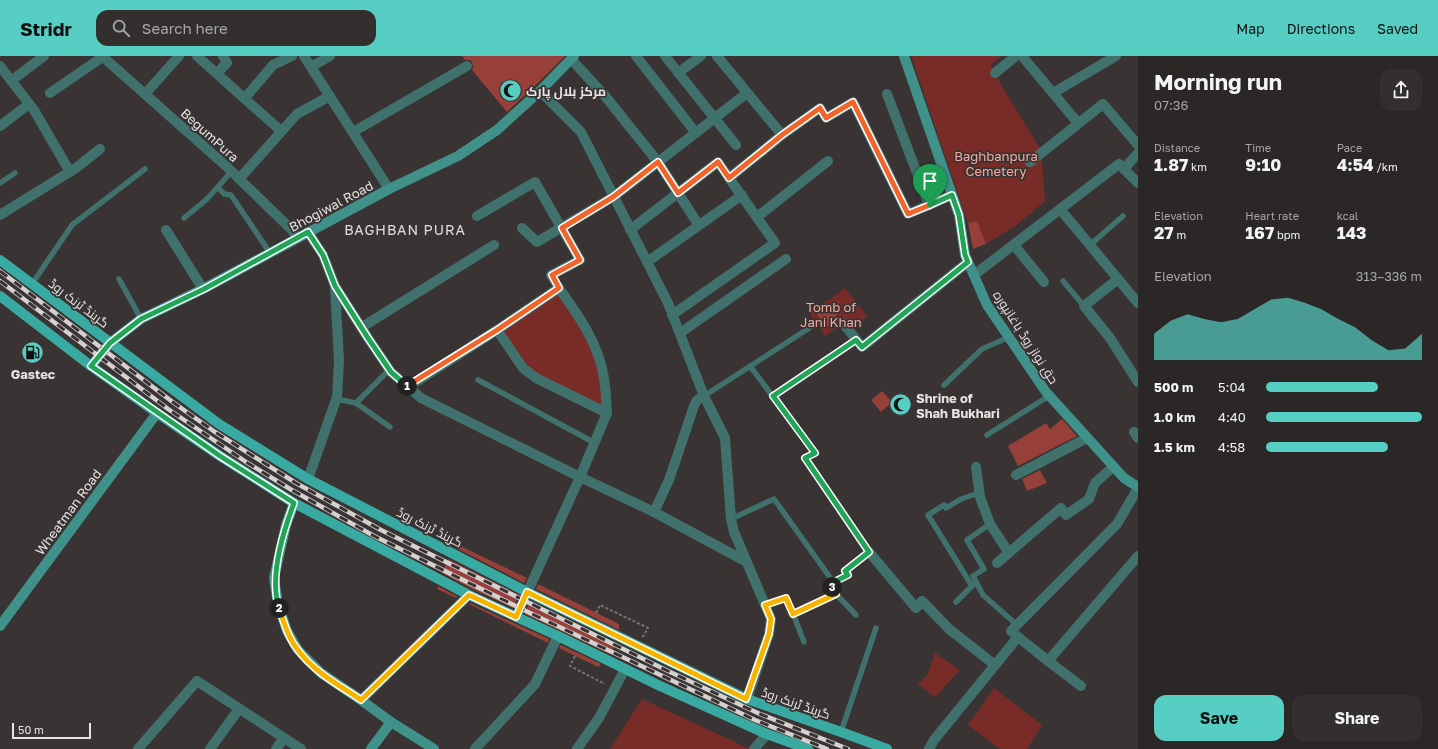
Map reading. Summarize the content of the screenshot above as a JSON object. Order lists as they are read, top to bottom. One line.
{"streets":{"main road":["گرینڈ ٹرنک روڈ"],"street":["BegumPura","Bhogiwal Road","حق نواز روڈ باغانپورہ","Wheatman Road"]},"crossings":[["BegumPura","Bhogiwal Road"],["Bhogiwal Road","گرینڈ ٹرنک روڈ"]],"districts":["BAGHBAN PURA"],"parks":["Baghbanpura Cemetery","Tomb of Jani Khan"],"places":{"mosque":["مرکز بلال پارک","Shrine of Shah Bukhari"],"fuel station":["Gastec"]},"scale_bar":"50 m","page":{"header":"Stridr","search":"Search here","nav":["Map","Directions","Saved"],"heading":["Morning run","07:36"],"stats":[["Distance","1.87 km"],["Time","9:10"],["Pace","4:54 /km"],["Elevation","27 m"],["Heart rate","167 bpm"],["kcal","143"]],"chart":["Elevation","313–336 m"],"list":[{"name":"500 m","note":"5:04"},{"name":"1.0 km","note":"4:40"},{"name":"1.5 km","note":"4:58"}],"pins":["1","3","2"],"buttons":["Save","Share"],"scale":"50 m"}}
